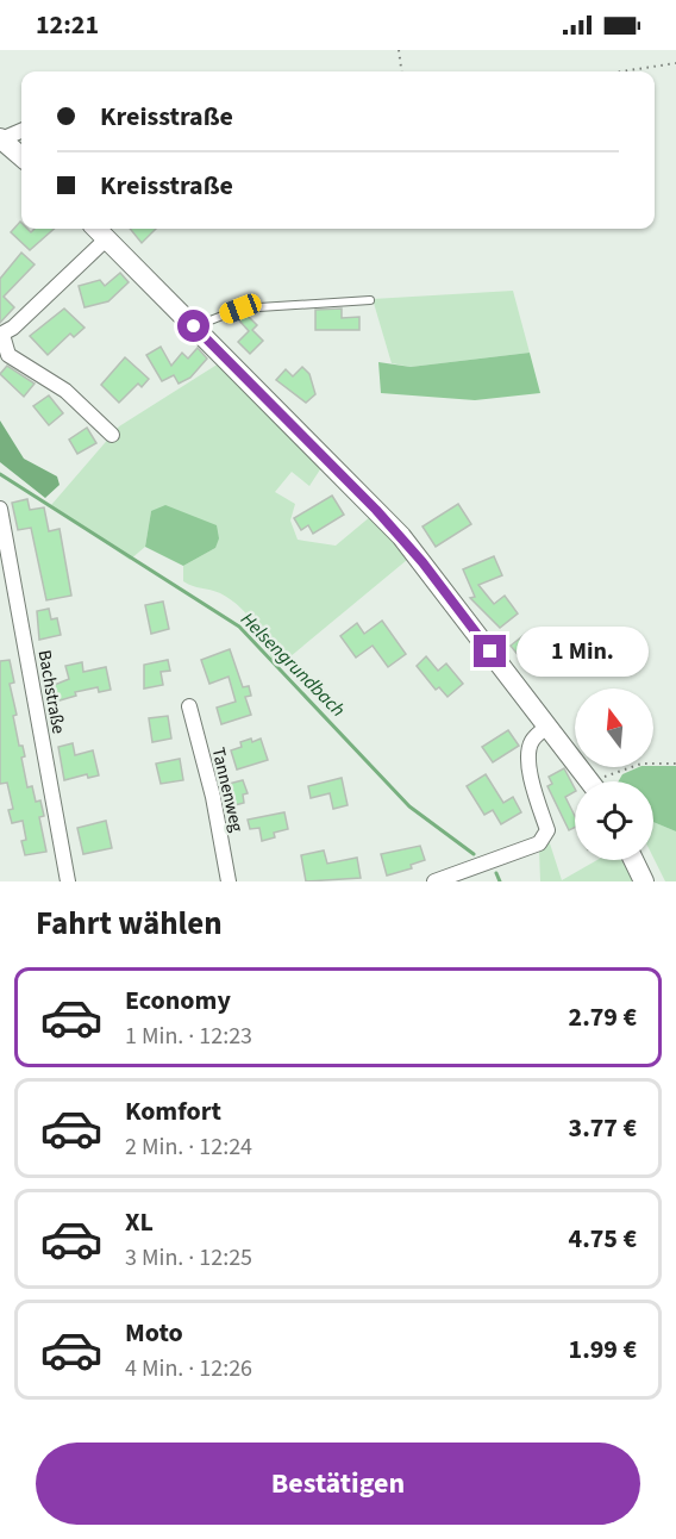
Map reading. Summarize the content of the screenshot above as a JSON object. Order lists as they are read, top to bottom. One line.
{"streets":{"street":["Bachstraße","Tannenweg"]},"water":["Helsengrundbach"],"north":"top","page":{"status":"12:21","banner":["Kreisstraße","Kreisstraße"],"bubble":"1 Min.","heading":"Fahrt wählen","list":[{"name":"Economy","note":"1 Min. · 12:23","value":"2.79 €"},{"name":"Komfort","note":"2 Min. · 12:24","value":"3.77 €"},{"name":"XL","note":"3 Min. · 12:25","value":"4.75 €"},{"name":"Moto","note":"4 Min. · 12:26","value":"1.99 €"}],"buttons":"Bestätigen"}}
